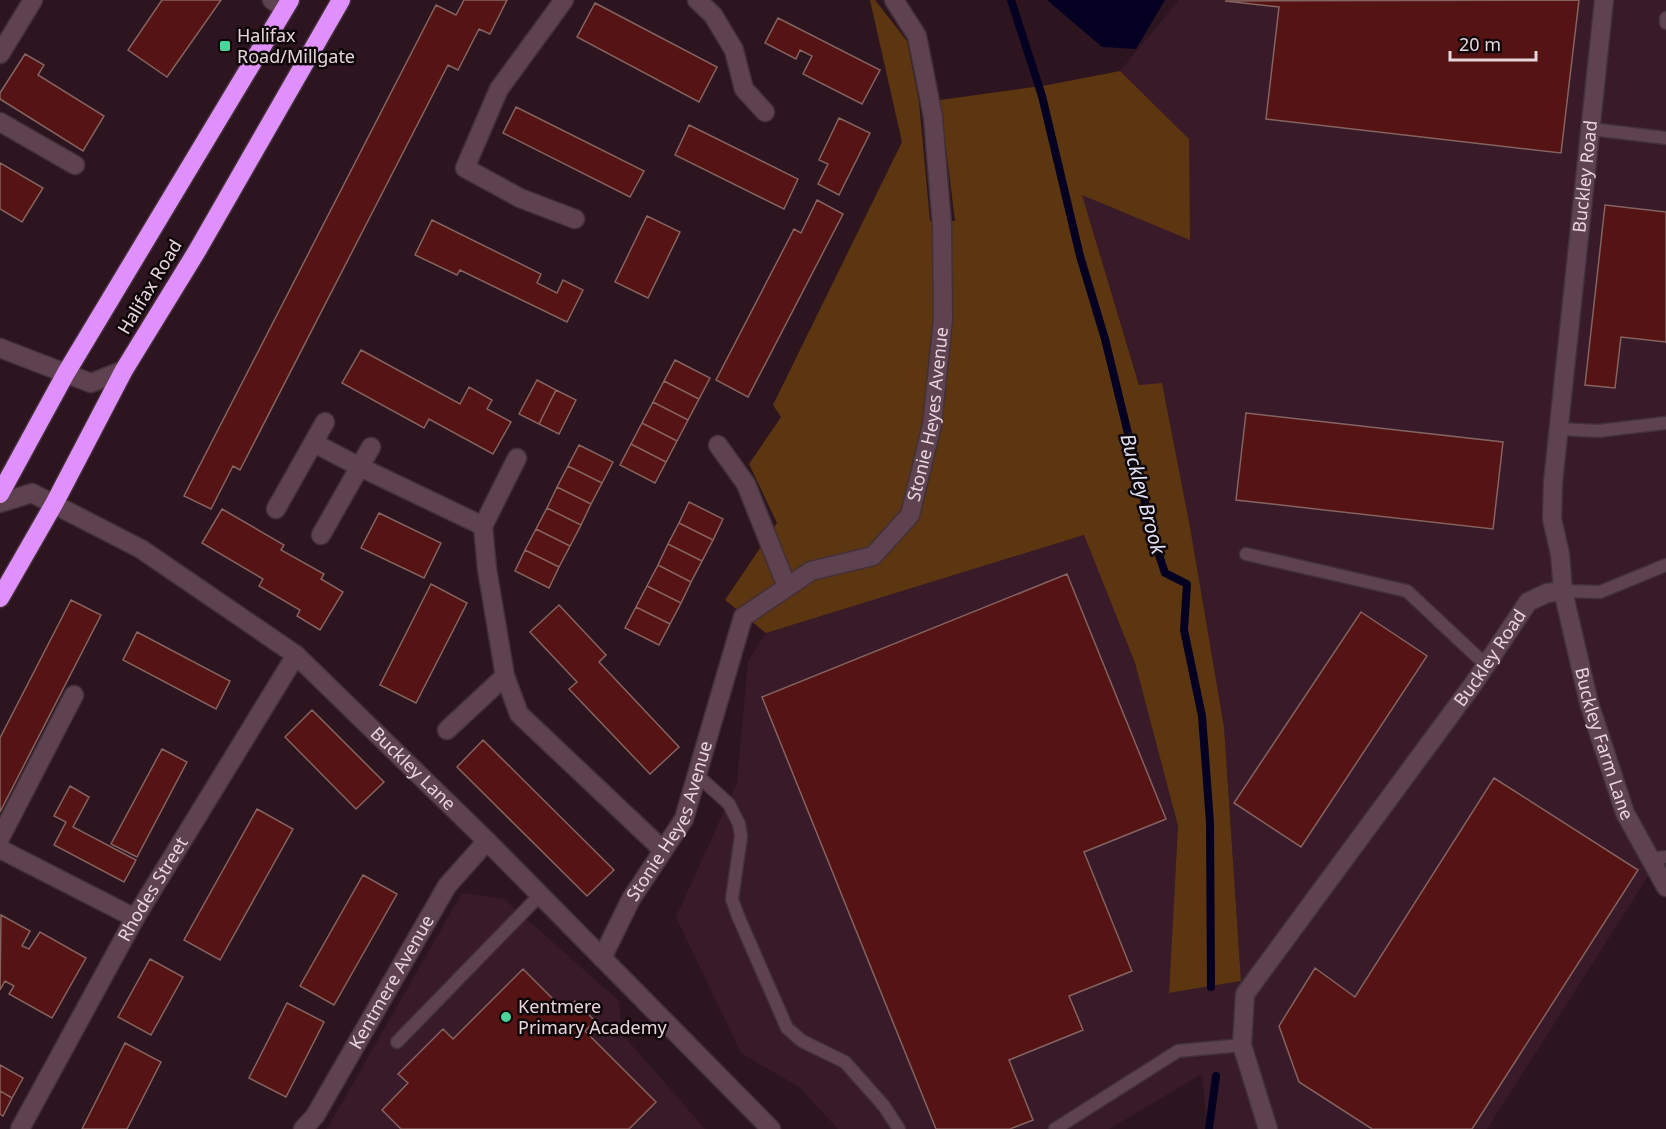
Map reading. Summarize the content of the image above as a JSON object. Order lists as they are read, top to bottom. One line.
{"streets":{"highway":["Halifax Road"],"street":["Buckley Road","Stonie Heyes Avenue","Buckley Farm Lane","Buckley Lane","Rhodes Street","Kentmere Avenue"]},"crossings":[["Buckley Road","Buckley Farm Lane"],["Halifax Road","Buckley Lane"],["Stonie Heyes Avenue","Buckley Lane"],["Buckley Lane","Rhodes Street"],["Buckley Lane","Kentmere Avenue"]],"water":["Buckley Brook"],"places":{"transit":["Halifax Road/Millgate"],"other":["Kentmere Primary Academy"]},"scale_bar":"20 m"}
